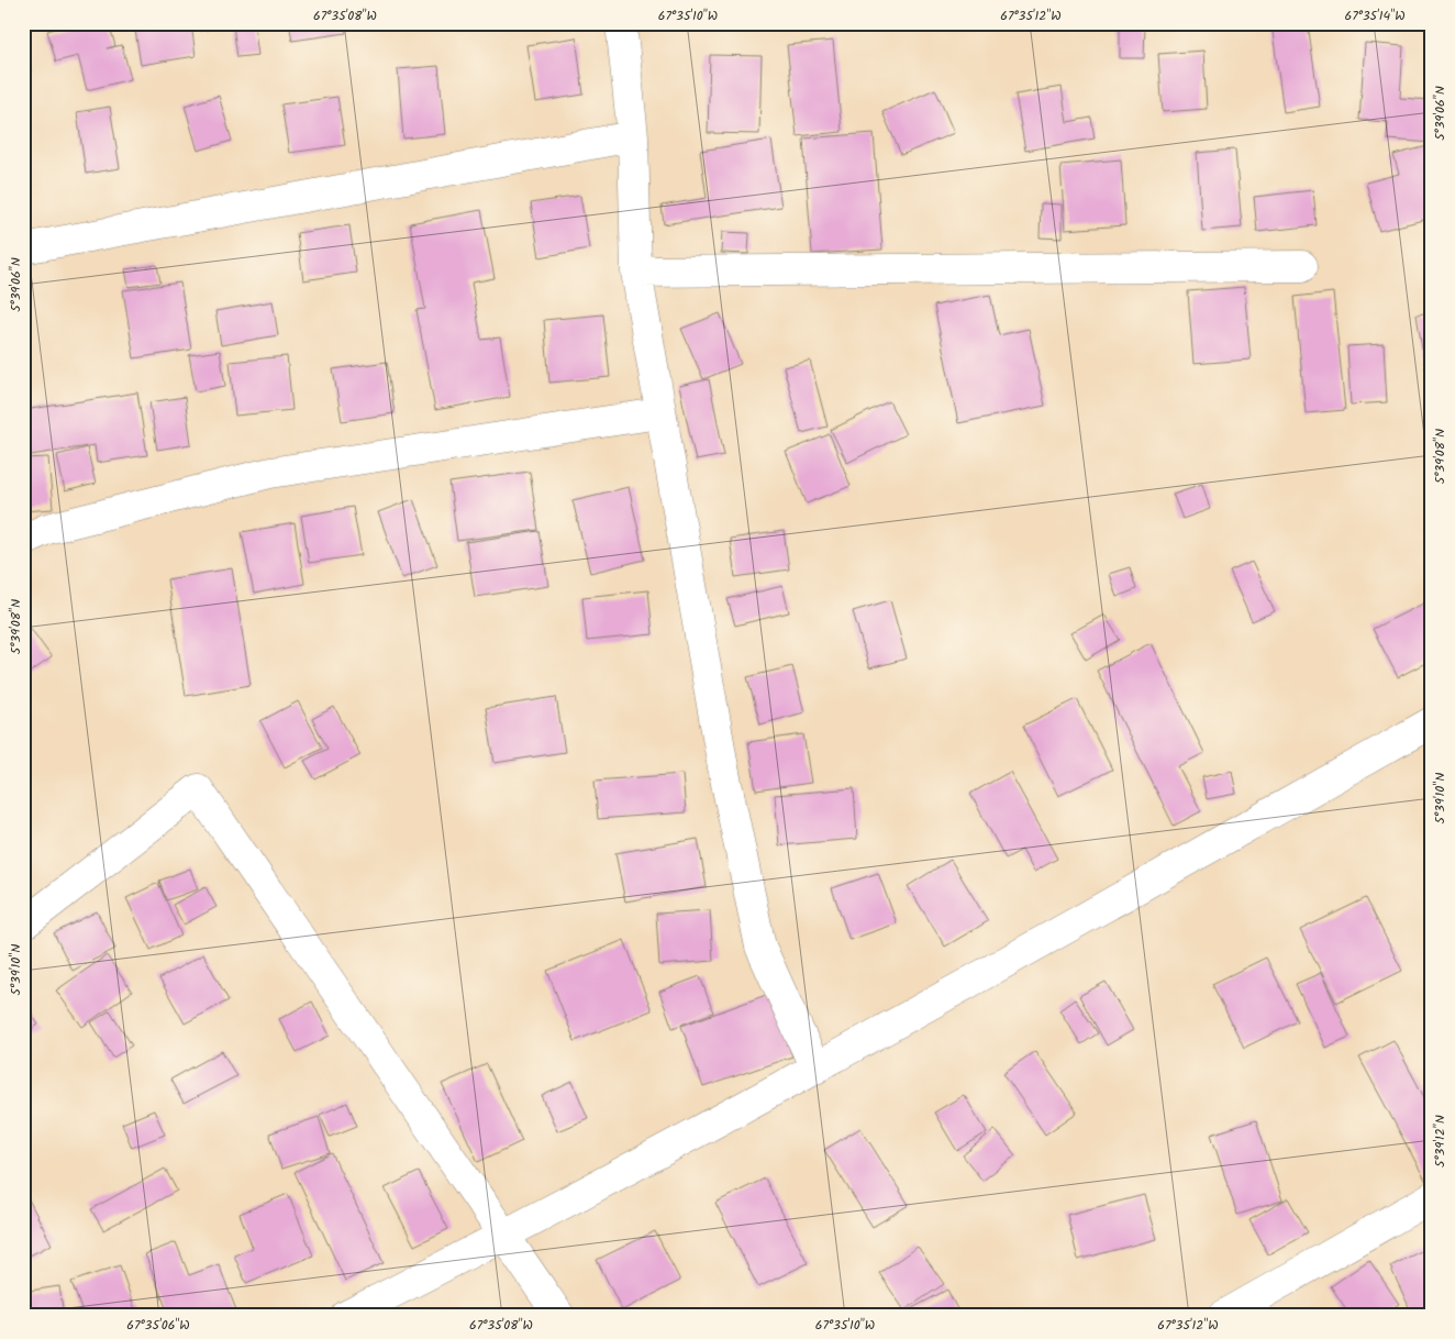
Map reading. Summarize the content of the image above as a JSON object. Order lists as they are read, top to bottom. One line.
{"coordinates":["67°35'08\"W","67°35'10\"W","67°35'12\"W","67°35'14\"W","5°39'06\"N","5°39'08\"N","5°39'10\"N","5°39'12\"N","67°35'06\"W"]}
